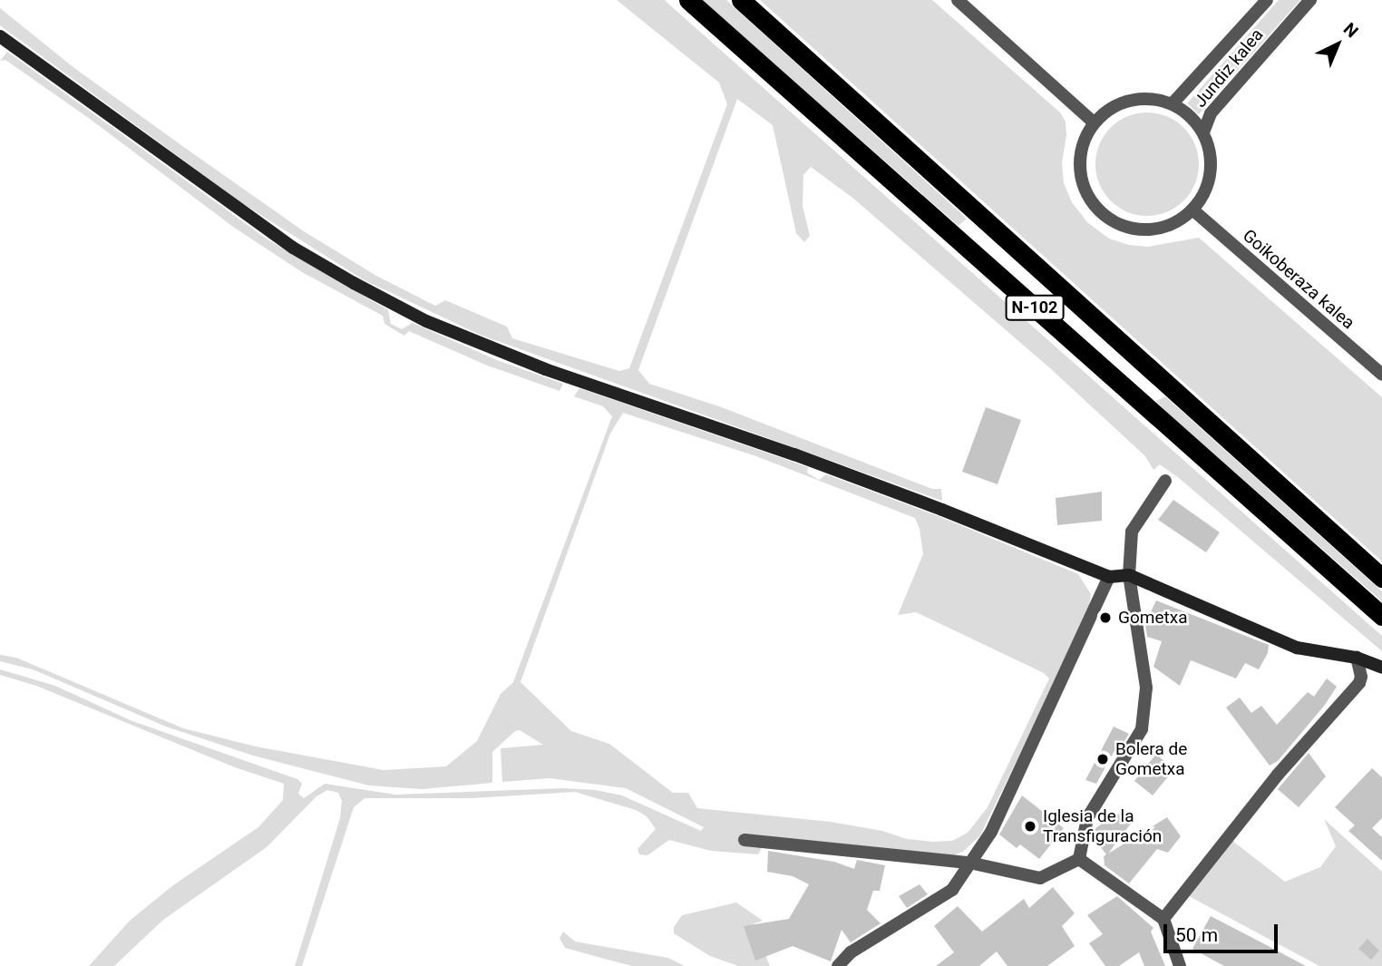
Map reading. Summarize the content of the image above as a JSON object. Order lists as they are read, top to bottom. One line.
{"streets":{"highway":["N-102"],"street":["Jundiz kalea","Goikoberaza kalea"]},"crossings":[["Jundiz kalea","Goikoberaza kalea"]],"places":["Gometxa","Bolera de Gometxa","Iglesia de la Transfiguración"],"scale_bar":"50 m","north":"top right"}
